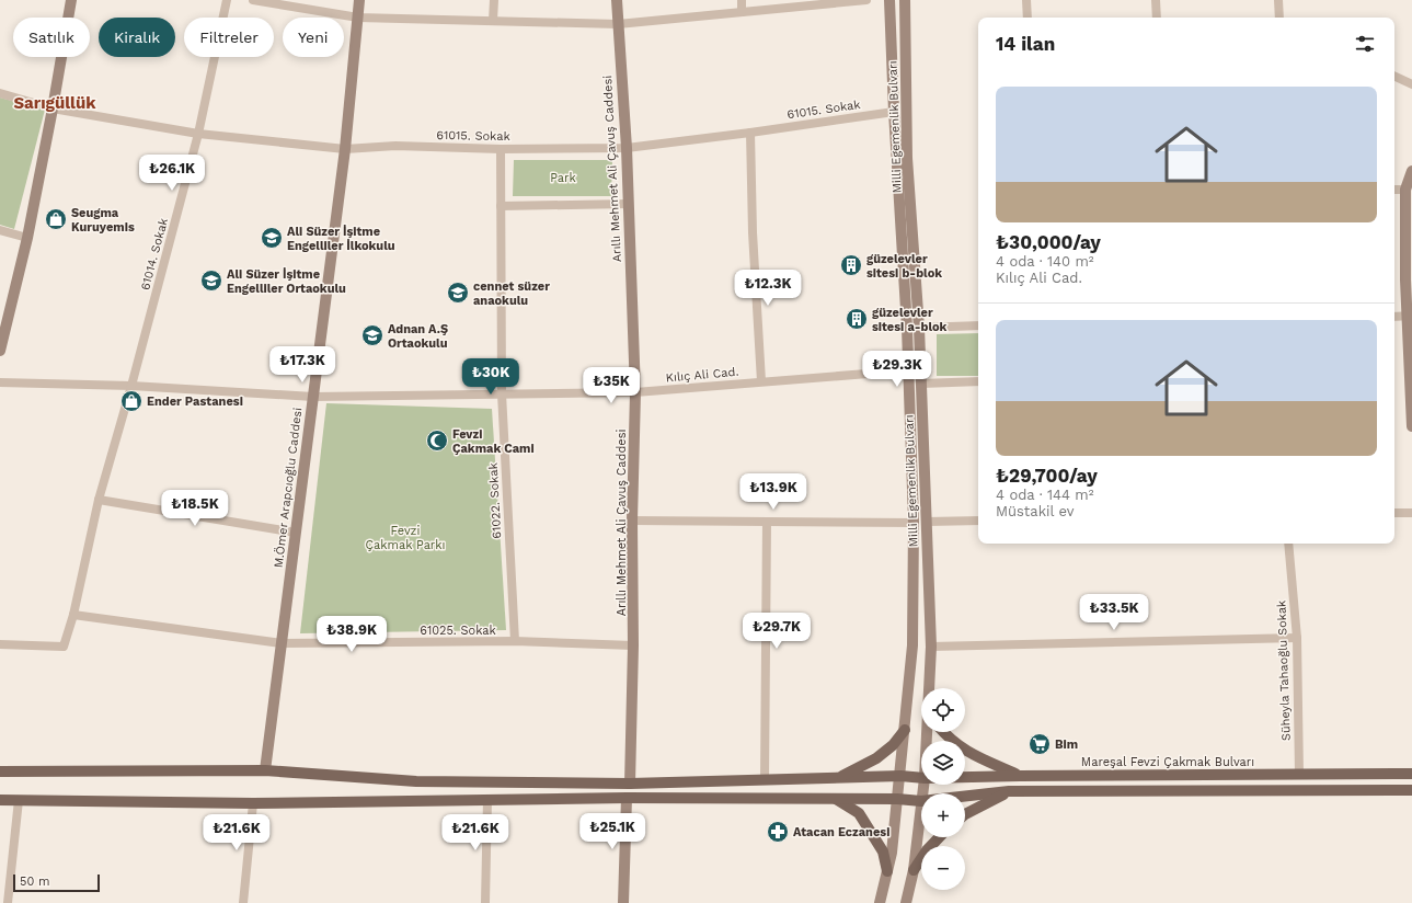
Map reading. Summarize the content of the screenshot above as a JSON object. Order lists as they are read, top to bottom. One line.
{"streets":{"main road":["Mareşal Fevzi Çakmak Bulvarı"],"street":["61015. Sokak","Milli Egemenlik Bulvarı","Arıllı Mehmet Ali Çavuş Caddesi","61014. Sokak","Kılıç Ali Cad.","M.Ömer Arapcıoğlu Caddesi","61022. Sokak","61025. Sokak","Süheyla Tahaoğlu Sokak"]},"crossings":[["61015. Sokak","Milli Egemenlik Bulvarı"],["61015. Sokak","Arıllı Mehmet Ali Çavuş Caddesi"],["61015. Sokak","61014. Sokak"],["61015. Sokak","M.Ömer Arapcıoğlu Caddesi"],["61015. Sokak","61022. Sokak"],["Milli Egemenlik Bulvarı","Kılıç Ali Cad."],["Milli Egemenlik Bulvarı","Mareşal Fevzi Çakmak Bulvarı"],["Arıllı Mehmet Ali Çavuş Caddesi","Kılıç Ali Cad."],["Arıllı Mehmet Ali Çavuş Caddesi","61025. Sokak"],["Arıllı Mehmet Ali Çavuş Caddesi","Mareşal Fevzi Çakmak Bulvarı"],["61014. Sokak","Kılıç Ali Cad."],["61014. Sokak","61025. Sokak"],["Kılıç Ali Cad.","M.Ömer Arapcıoğlu Caddesi"],["Kılıç Ali Cad.","61022. Sokak"],["M.Ömer Arapcıoğlu Caddesi","61025. Sokak"],["M.Ömer Arapcıoğlu Caddesi","Mareşal Fevzi Çakmak Bulvarı"],["61022. Sokak","61025. Sokak"],["Süheyla Tahaoğlu Sokak","Mareşal Fevzi Çakmak Bulvarı"]],"districts":["Sarıgüllük"],"parks":["Park","Fevzi Çakmak Parkı"],"places":{"shop":["Seugma Kuruyemis","Ender Pastanesi"],"school or university":["Ali Süzer İşitme Engelliler İlkokulu","Ali Süzer İşitme Engelliler Ortaokulu","cennet süzer anaokulu","Adnan A.Ş Ortaokulu"],"building":["güzelevler sitesi b-blok","güzelevler sitesi a-blok"],"mosque":["Fevzi Çakmak Cami"],"supermarket":["Bim"],"pharmacy":["Atacan Eczanesi"]},"scale_bar":"50 m","page":{"chip":["Satılık","Kiralık","Filtreler","Yeni"],"heading":"14 ilan","list":[{"name":"₺30,000/ay","note":"4 oda · 140 m² · Kılıç Ali Cad."},{"name":"₺29,700/ay","note":"4 oda · 144 m² · Müstakil ev"}],"price":["₺26.1K","₺12.3K","₺17.3K","₺29.3K","₺30K","₺35K","₺13.9K","₺18.5K","₺33.5K","₺29.7K","₺38.9K","₺25.1K","₺21.6K","₺21.6K"],"map_buttons":["+","−"],"scale":"50 m"}}
